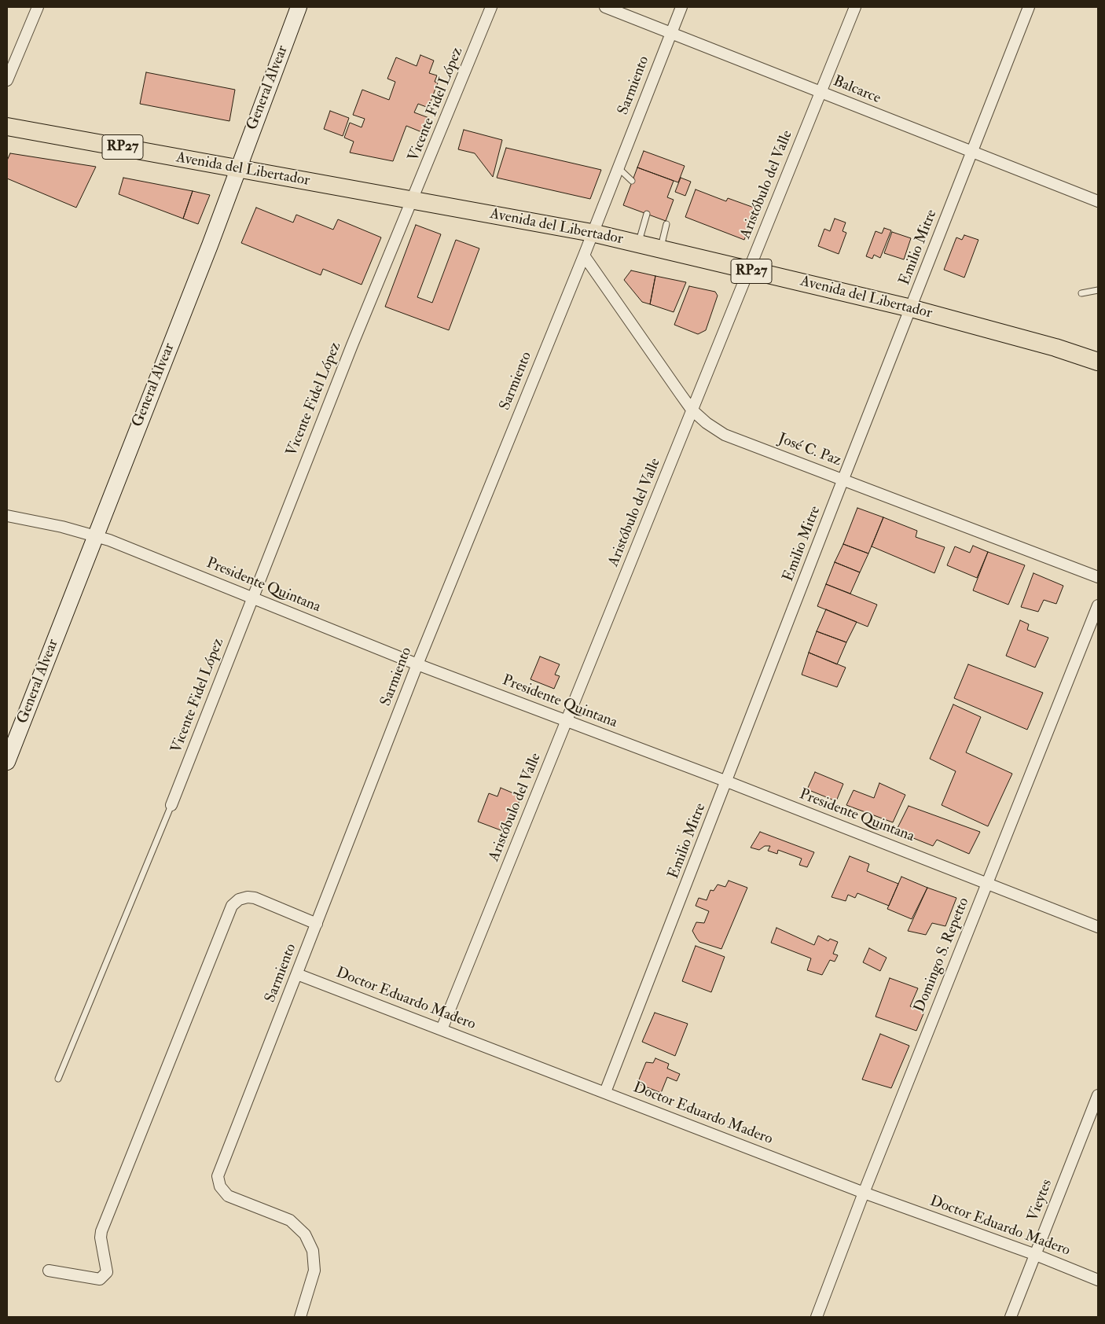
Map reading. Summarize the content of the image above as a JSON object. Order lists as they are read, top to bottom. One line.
{"streets":{"main road":["RP27","Avenida del Libertador"],"street":["Sarmiento","General Alvear","Balcarce","Vicente Fidel López","Aristóbulo del Valle","Emilio Mitre","José C. Paz","Presidente Quintana","Domingo S. Repetto","Doctor Eduardo Madero","Vieytes"]},"crossings":[["Sarmiento","Balcarce"],["Sarmiento","Avenida del Libertador"],["Sarmiento","José C. Paz"],["Sarmiento","Presidente Quintana"],["Sarmiento","Doctor Eduardo Madero"],["General Alvear","Avenida del Libertador"],["General Alvear","Presidente Quintana"],["Balcarce","Aristóbulo del Valle"],["Balcarce","Emilio Mitre"],["Vicente Fidel López","Avenida del Libertador"],["Vicente Fidel López","Presidente Quintana"],["Avenida del Libertador","Aristóbulo del Valle"],["Avenida del Libertador","Emilio Mitre"],["Aristóbulo del Valle","José C. Paz"],["Aristóbulo del Valle","Presidente Quintana"],["Aristóbulo del Valle","Doctor Eduardo Madero"],["Emilio Mitre","José C. Paz"],["Emilio Mitre","Presidente Quintana"],["Emilio Mitre","Doctor Eduardo Madero"],["Presidente Quintana","Domingo S. Repetto"],["Domingo S. Repetto","Doctor Eduardo Madero"],["Doctor Eduardo Madero","Vieytes"]]}
